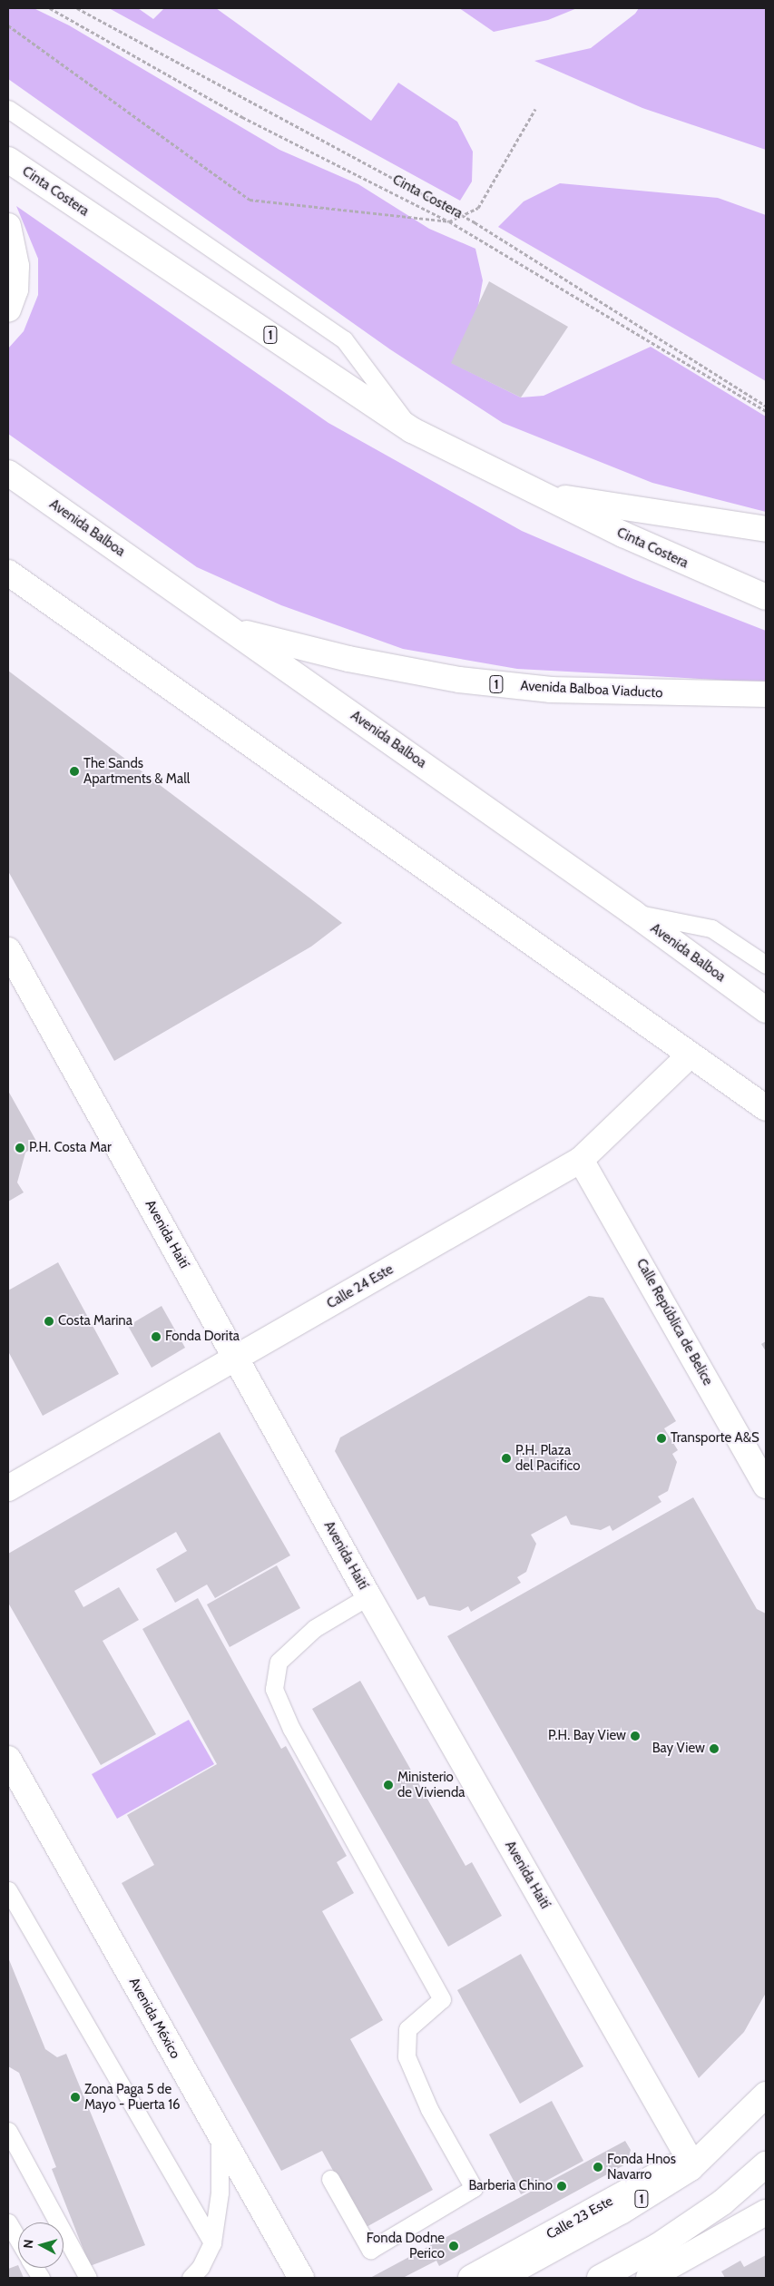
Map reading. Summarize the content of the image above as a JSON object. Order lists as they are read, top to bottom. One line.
{"streets":{"main road":["Cinta Costera","1","Avenida Balboa","Avenida Balboa Viaducto","Avenida Haití","Calle 24 Este","Calle República de Belice","Avenida México","Calle 23 Este"]},"crossings":[["Avenida Balboa","Avenida Balboa Viaducto"],["Avenida Haití","Calle 24 Este"],["Avenida Haití","Calle 23 Este"],["Calle 24 Este","Calle República de Belice"]],"places":["The Sands Apartments & Mall","P.H. Costa Mar","Costa Marina","Fonda Dorita","Transporte A&S","P.H. Plaza del Pacifico","P.H. Bay View","Bay View","Ministerio de Vivienda","Zona Paga 5 de Mayo - Puerta 16","Fonda Hnos Navarro","Barberia Chino","Fonda Dodne Perico"],"north":"left"}
